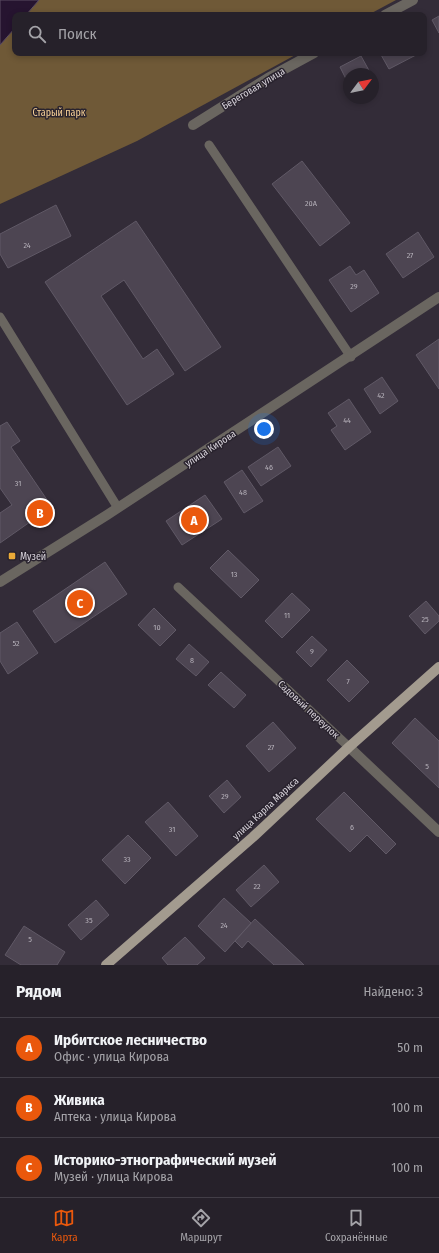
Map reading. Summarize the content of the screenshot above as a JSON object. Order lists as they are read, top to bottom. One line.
{"streets":{"main road":["улица Карла Маркса"],"street":["Береговая улица","улица Кирова","Садовый переулок"]},"crossings":[["Садовый переулок","улица Карла Маркса"]],"parks":["Старый парк"],"places":{"transit":["Музей"]},"house_numbers":["20А","24","27","29","42","44","46","31","48","13","11","25","10","52","9","8","7","27","5","29","6","31","33","22","35","24","5"],"north":"top right","page":{"search":"Поиск","pins":["B","A","C"],"heading":["Рядом","Найдено: 3"],"list":[{"mark":"A","name":"Ирбитское лесничество","note":"Офис · улица Кирова","value":"50 m"},{"mark":"B","name":"Живика","note":"Аптека · улица Кирова","value":"100 m"},{"mark":"C","name":"Историко-этнографический музей","note":"Музей · улица Кирова","value":"100 m"}],"nav":["Карта","Маршрут","Сохранённые"]}}
